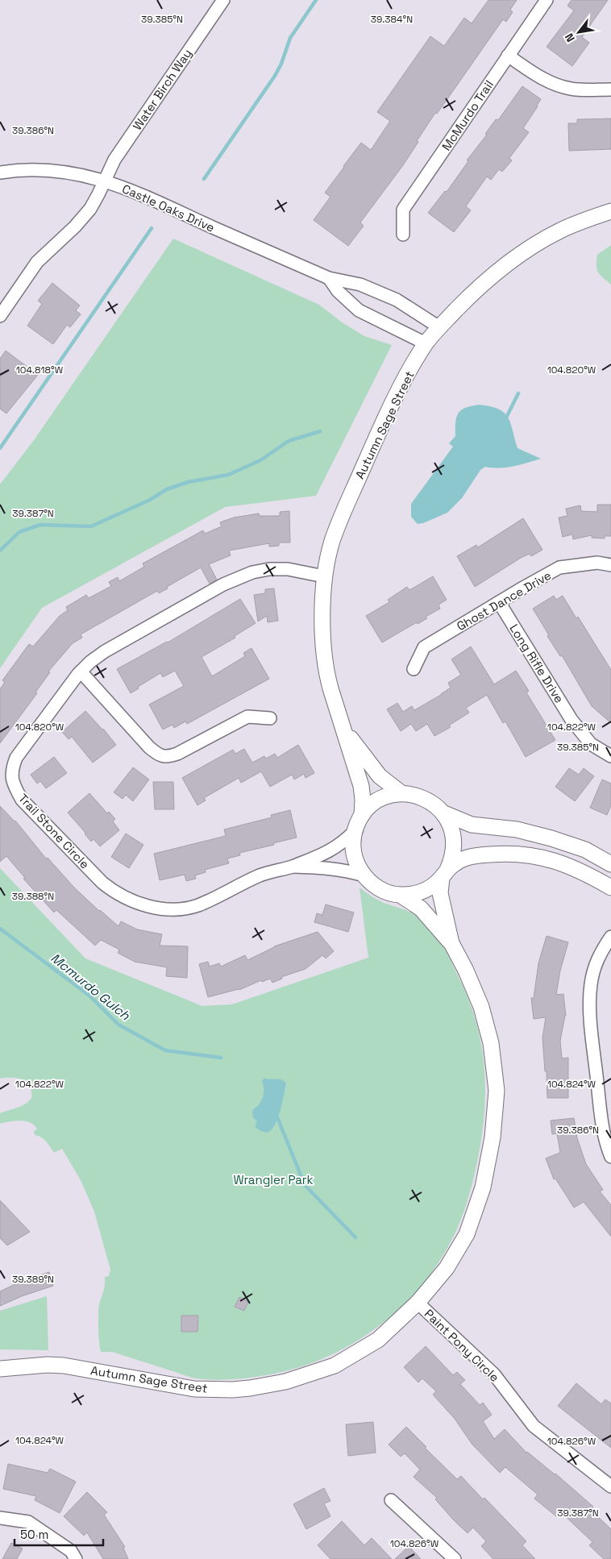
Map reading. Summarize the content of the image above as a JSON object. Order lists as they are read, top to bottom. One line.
{"streets":{"street":["Water Birch Way","McMurdo Trail","Castle Oaks Drive","Autumn Sage Street","Ghost Dance Drive","Long Rifle Drive","Trail Stone Circle","Paint Pony Circle"]},"crossings":[["Water Birch Way","Castle Oaks Drive"],["Castle Oaks Drive","Autumn Sage Street"],["Autumn Sage Street","Trail Stone Circle"],["Autumn Sage Street","Paint Pony Circle"],["Ghost Dance Drive","Long Rifle Drive"]],"water":["Mcmurdo Gulch"],"parks":["Wrangler Park"],"scale_bar":"50 m","north":"bottom left","coordinates":["39.385°N","39.384°N","39.386°N","104.818°W","104.820°W","39.387°N","104.822°W","39.388°N","104.824°W","39.389°N","104.826°W"]}
